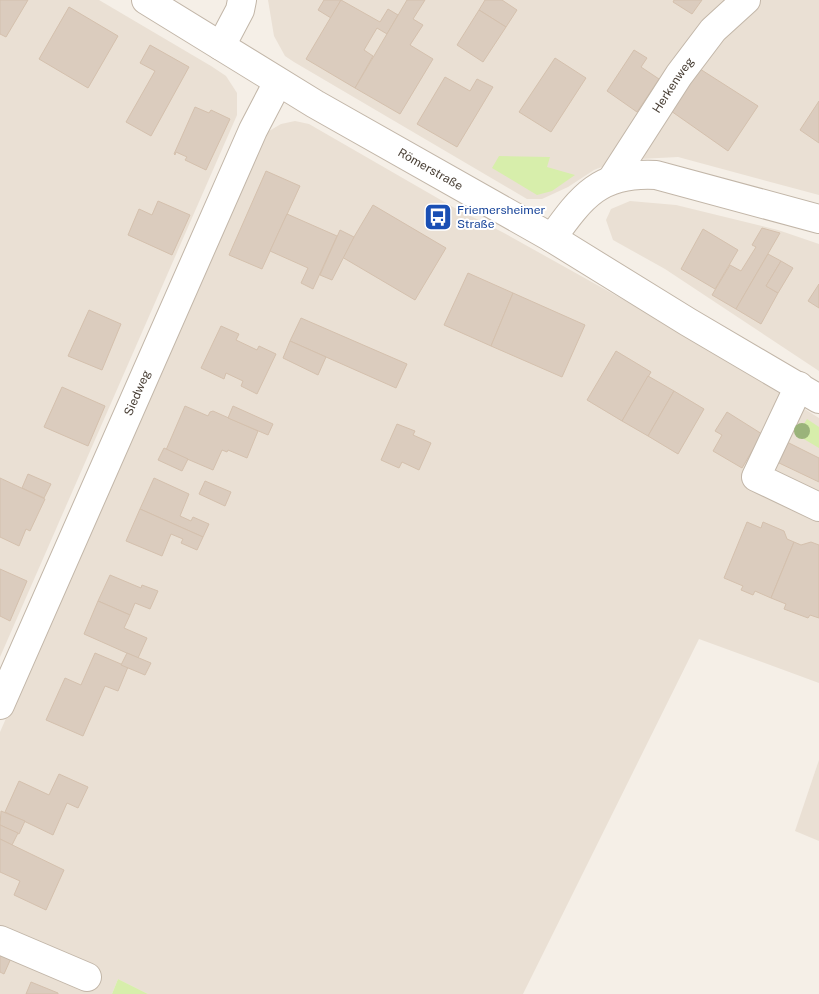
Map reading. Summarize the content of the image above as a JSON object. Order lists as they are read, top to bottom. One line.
{"streets":{"street":["Herkenweg","Römerstraße","Siedweg"]},"crossings":[["Herkenweg","Römerstraße"],["Römerstraße","Siedweg"]],"places":{"bus stop":["Friemersheimer Straße"]}}
